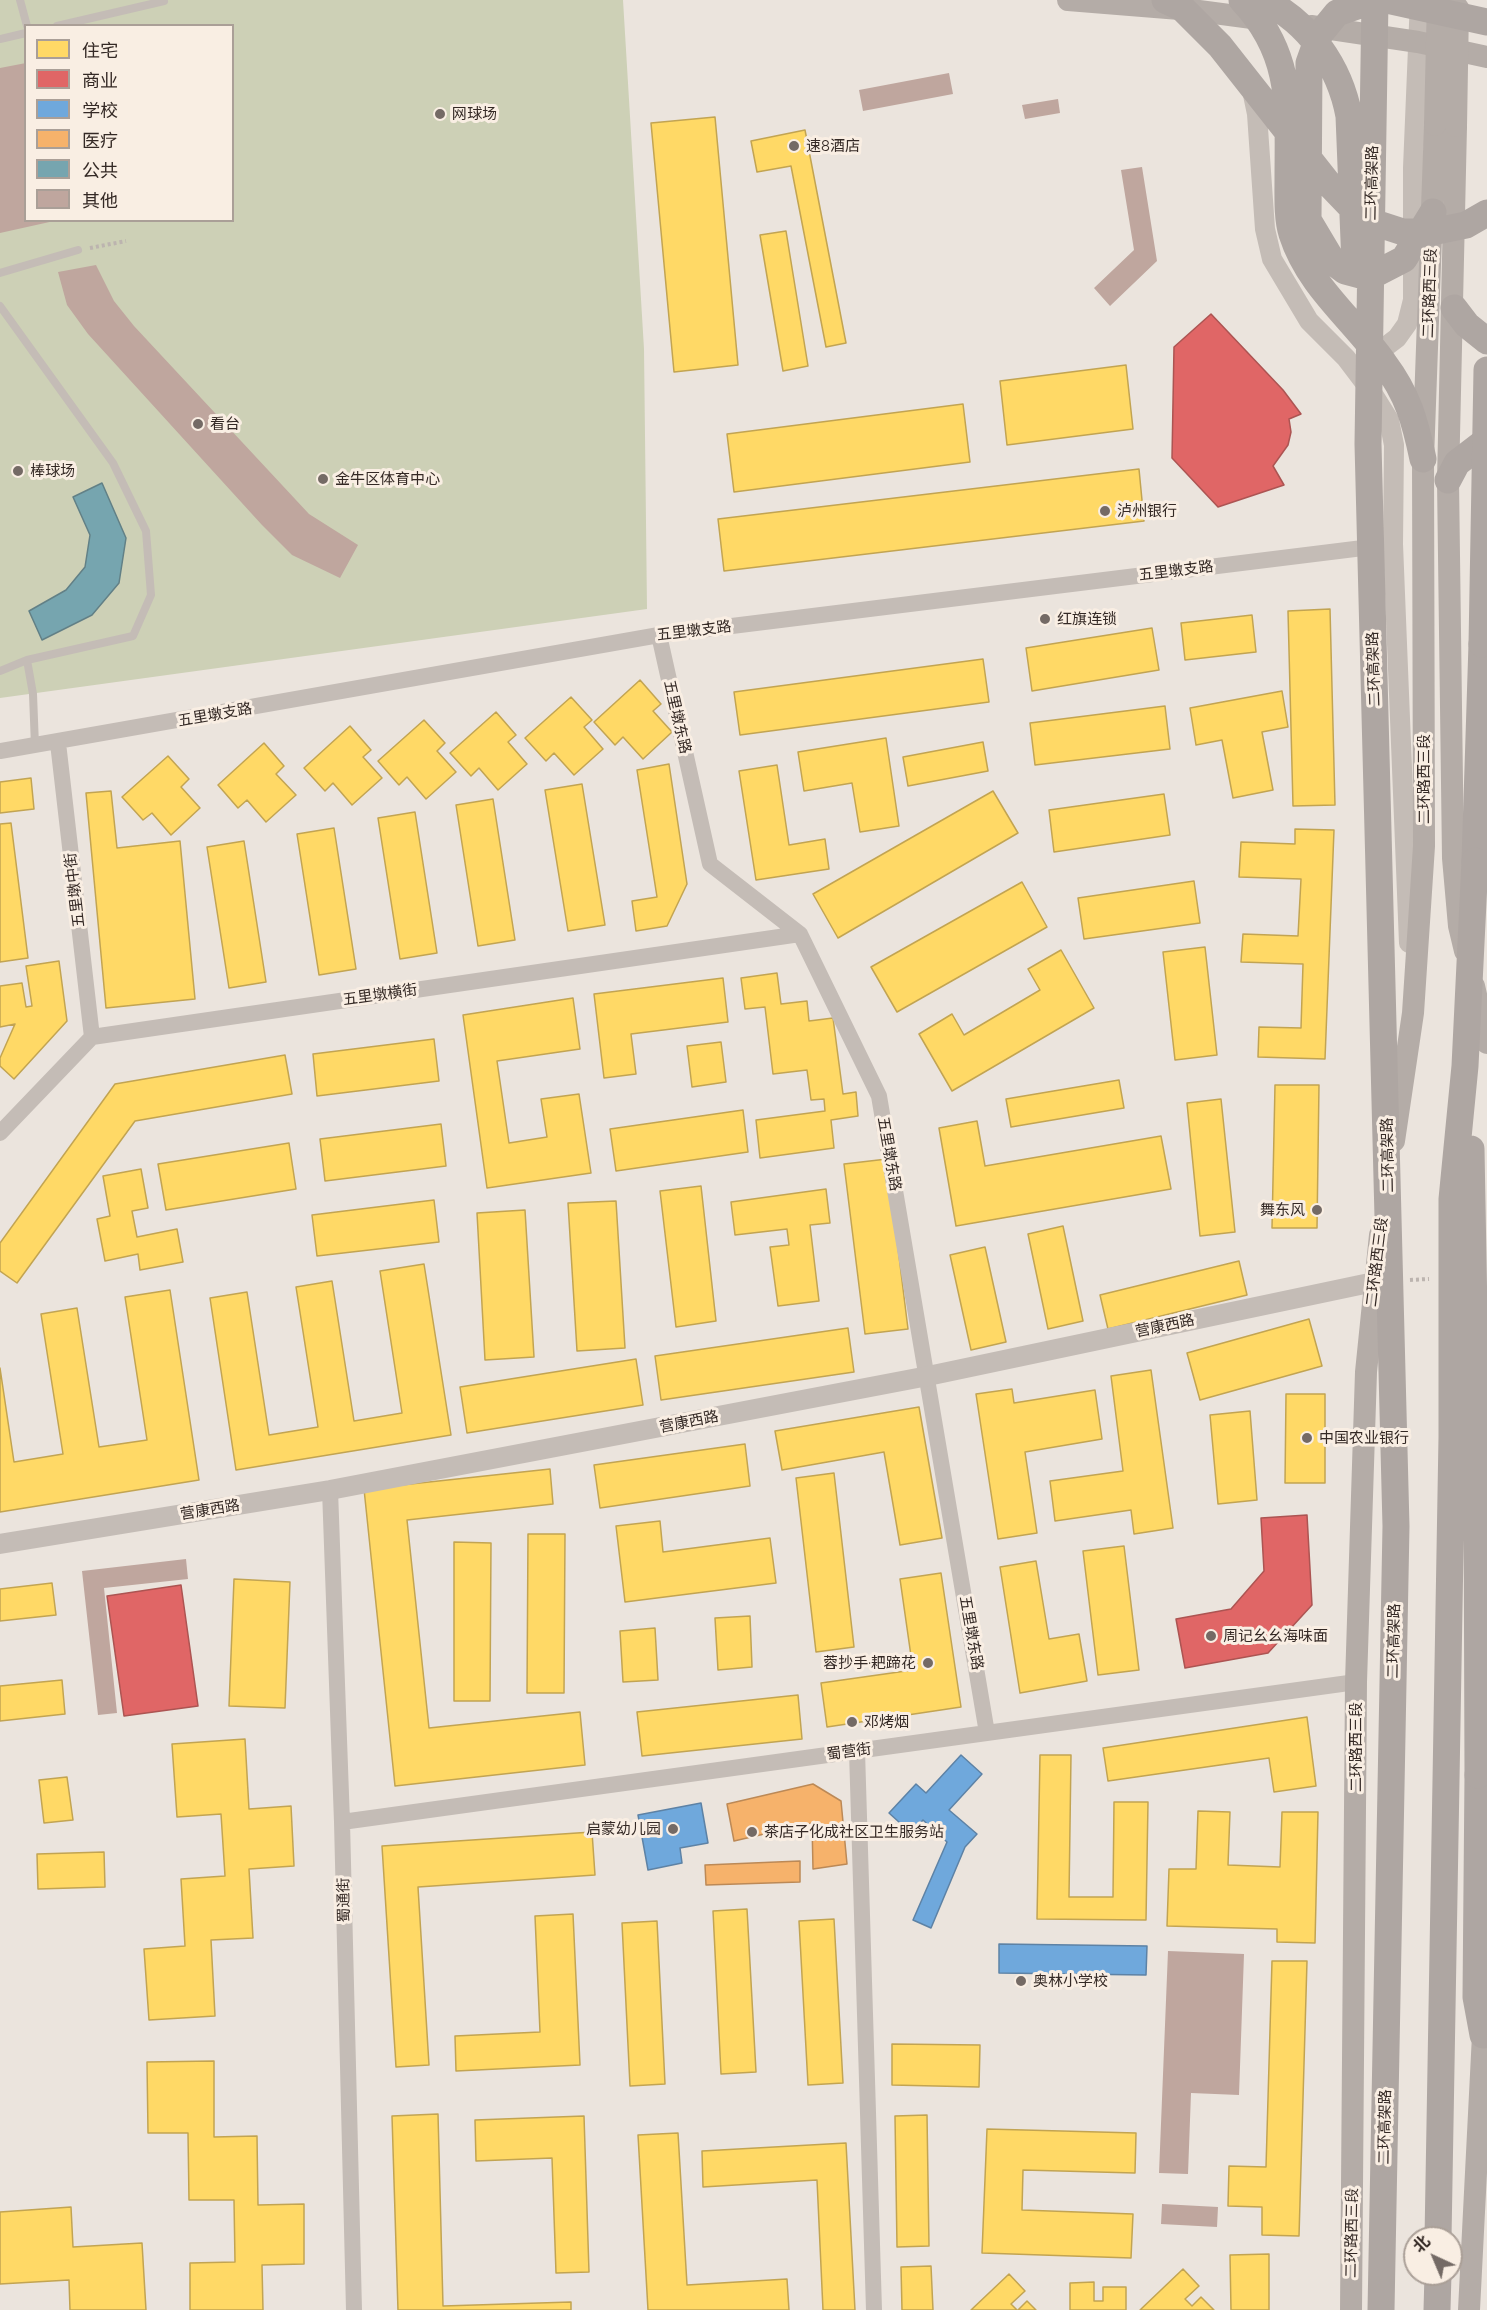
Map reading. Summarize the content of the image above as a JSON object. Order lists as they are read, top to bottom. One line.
{"streets":{"highway":["二环高架路"],"main road":["二环路西三段"],"street":["五里墩支路","五里墩东路","五里墩中街","五里墩横街","营康西路","蜀营街","蜀通街"]},"crossings":[["二环路西三段","营康西路"],["二环路西三段","蜀营街"],["五里墩支路","五里墩东路"],["五里墩支路","五里墩中街"],["五里墩东路","五里墩横街"],["五里墩东路","营康西路"],["五里墩东路","蜀营街"],["五里墩中街","五里墩横街"],["营康西路","蜀通街"],["蜀营街","蜀通街"]],"places":["网球场","速8酒店","看台","棒球场","金牛区体育中心","泸州银行","红旗连锁","舞东风","中国农业银行","周记幺幺海味面","蓉抄手·耙蹄花","邓烤烟","启蒙幼儿园","茶店子化成社区卫生服务站","奥林小学校"],"legend":["住宅","商业","学校","医疗","公共","其他"],"north":"top left"}
